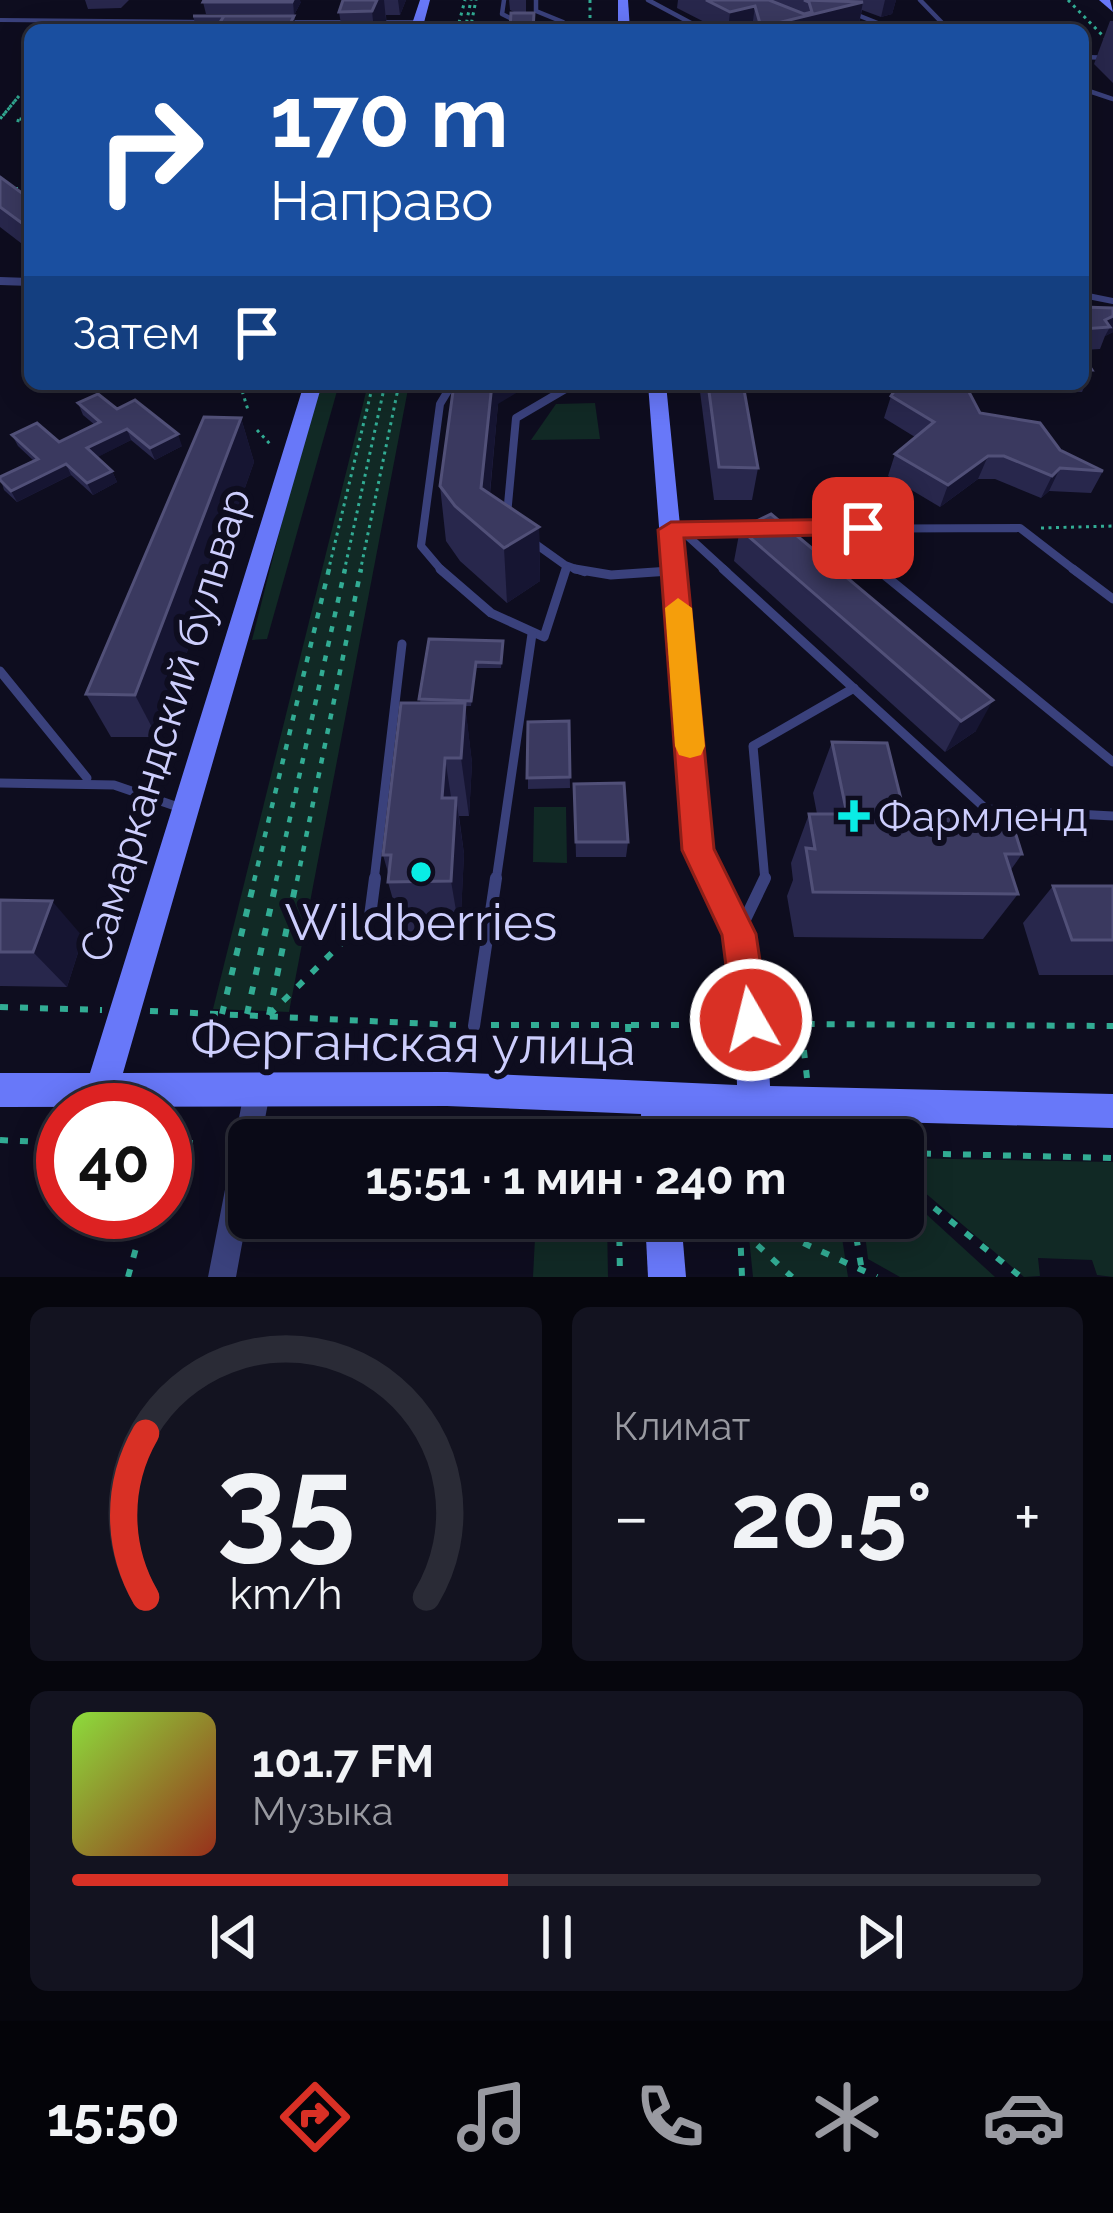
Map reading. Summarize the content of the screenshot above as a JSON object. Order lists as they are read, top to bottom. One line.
{"streets":{"street":["Самаркандский бульвар","Ферганская улица"]},"places":{"health":["Фармленд"],"other":["Wildberries"]},"page":{"turn":["170 m","Направо"],"then":"Затем","limit":"40","trip":"15:51 · 1 мин · 240 m","tile":"Климат","heat":["−","20.5°","+"],"song":["101.7 FM","Музыка"],"tabs":"15:50","gauge":["35","km/h"]}}
